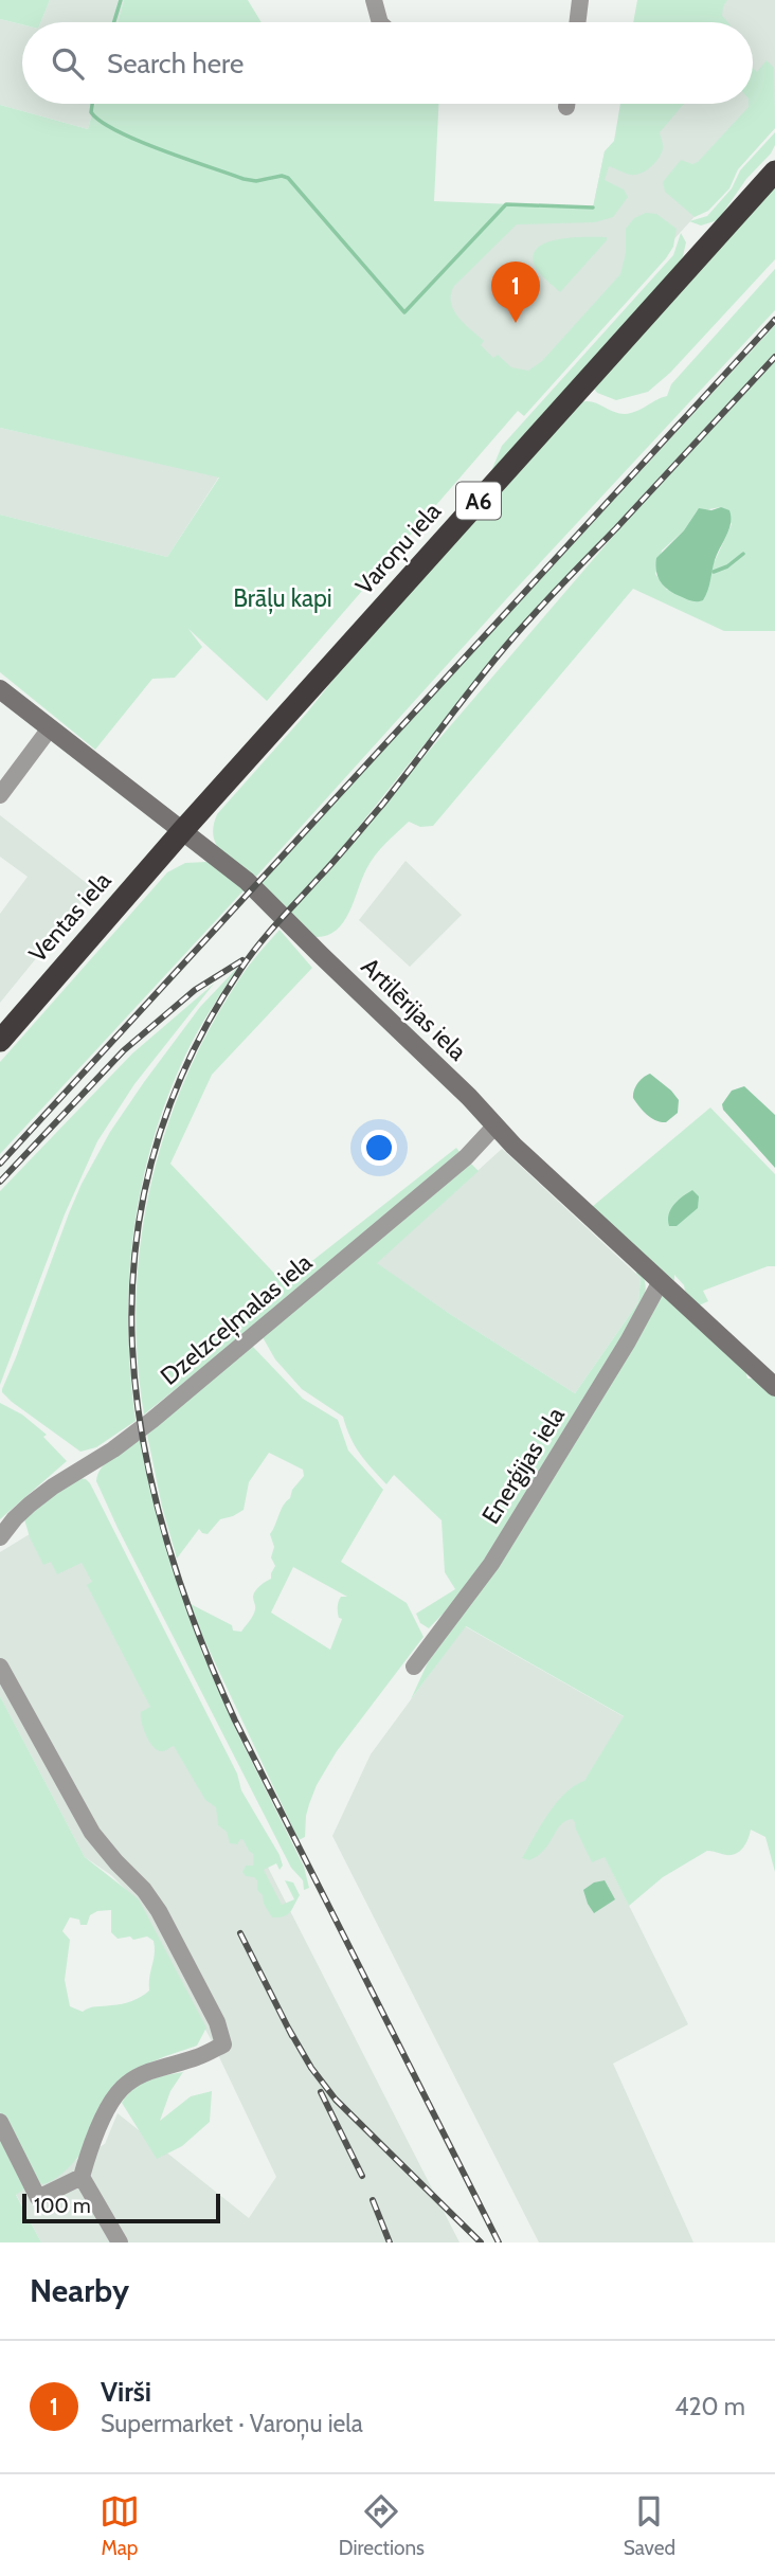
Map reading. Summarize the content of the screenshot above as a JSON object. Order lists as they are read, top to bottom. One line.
{"streets":{"highway":["A6","Varoņu iela","Ventas iela"],"street":["Artilērijas iela","Dzelzceļmalas iela","Enerģijas iela"]},"crossings":[["Varoņu iela","Ventas iela"],["Varoņu iela","Artilērijas iela"],["Ventas iela","Artilērijas iela"],["Artilērijas iela","Dzelzceļmalas iela"],["Artilērijas iela","Enerģijas iela"]],"parks":["Brāļu kapi"],"scale_bar":"100 m","page":{"search":"Search here","pins":"1","scale":"100 m","heading":"Nearby","list":[{"mark":"1","name":"Virši","note":"Supermarket · Varoņu iela","value":"420 m"}],"nav":["Map","Directions","Saved"]}}
